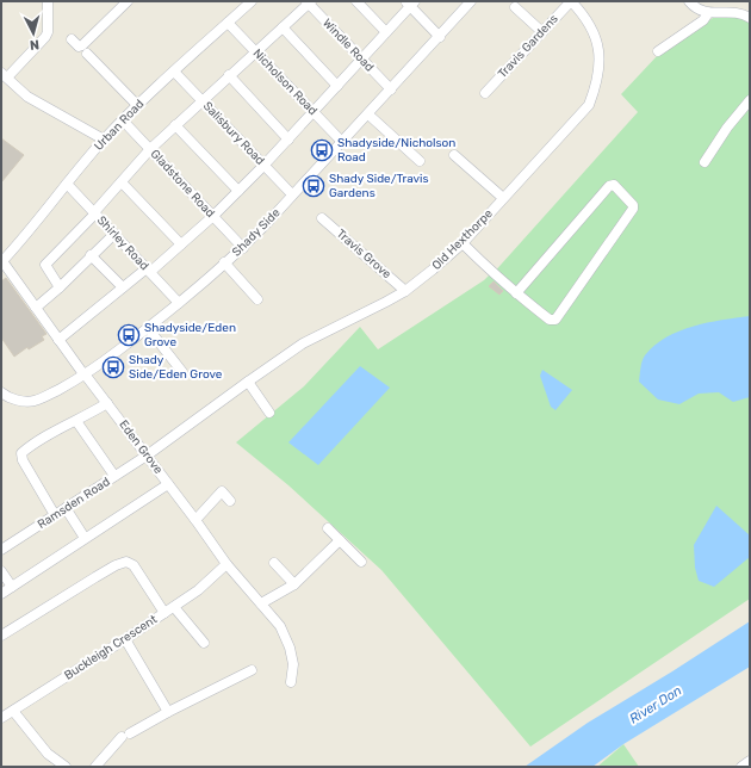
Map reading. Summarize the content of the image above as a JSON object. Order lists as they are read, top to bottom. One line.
{"streets":{"street":["Windle Road","Travis Gardens","Nicholson Road","Urban Road","Salisbury Road","Gladstone Road","Shady Side","Old Hexthorpe","Shirley Road","Travis Grove","Eden Grove","Ramsden Road","Buckleigh Crescent"]},"crossings":[["Windle Road","Shady Side"],["Travis Gardens","Old Hexthorpe"],["Nicholson Road","Urban Road"],["Nicholson Road","Shady Side"],["Urban Road","Salisbury Road"],["Urban Road","Gladstone Road"],["Urban Road","Shirley Road"],["Urban Road","Eden Grove"],["Salisbury Road","Shady Side"],["Gladstone Road","Shady Side"],["Shady Side","Shirley Road"],["Shady Side","Eden Grove"],["Old Hexthorpe","Travis Grove"],["Old Hexthorpe","Eden Grove"],["Old Hexthorpe","Ramsden Road"],["Eden Grove","Ramsden Road"]],"water":["River Don"],"places":{"bus stop":["Shadyside/Nicholson Road","Shady Side/Travis Gardens","Shadyside/Eden Grove","Shady Side/Eden Grove"]},"north":"bottom"}
